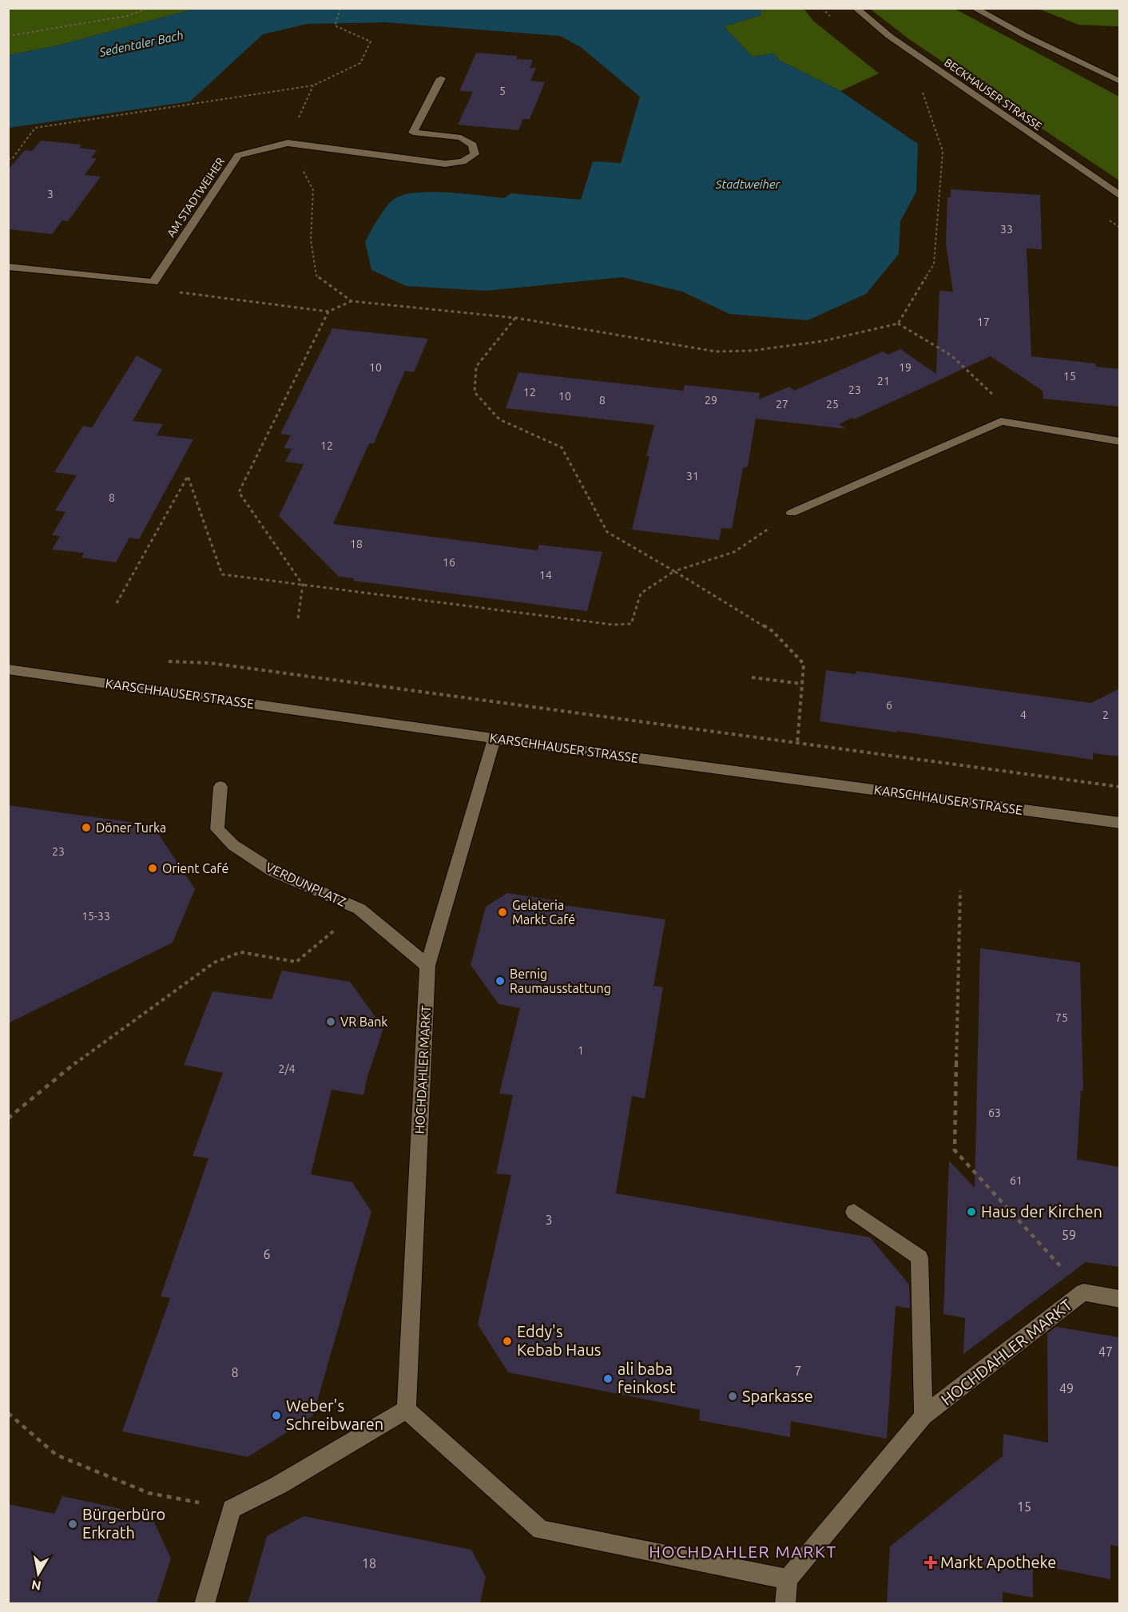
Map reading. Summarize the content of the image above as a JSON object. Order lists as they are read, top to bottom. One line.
{"streets":{"street":["BECKHAUSER STRASSE","AM STADTWEIHER","KARSCHHAUSER STRASSE","VERDUNPLATZ","HOCHDAHLER MARKT"]},"crossings":[["KARSCHHAUSER STRASSE","HOCHDAHLER MARKT"],["VERDUNPLATZ","HOCHDAHLER MARKT"]],"districts":["HOCHDAHLER MARKT"],"water":["Sedentaler Bach","Stadtweiher"],"places":{"other":["Döner Turka","Orient Café","Gelateria Markt Café","Bernig Raumausstattung","VR Bank","Haus der Kirchen","Eddy's Kebab Haus","ali baba feinkost","Sparkasse","Weber's Schreibwaren","Bürgerbüro Erkrath"],"health":["Markt Apotheke"]},"house_numbers":["5","3","33","17","10","19","15","21","23","12","10","8","29","27","25","12","31","8","18","16","14","6","4","2","23","15-33","75","1","2/4","63","61","3","59","6","47","7","8","49","15","18"],"north":"bottom"}
